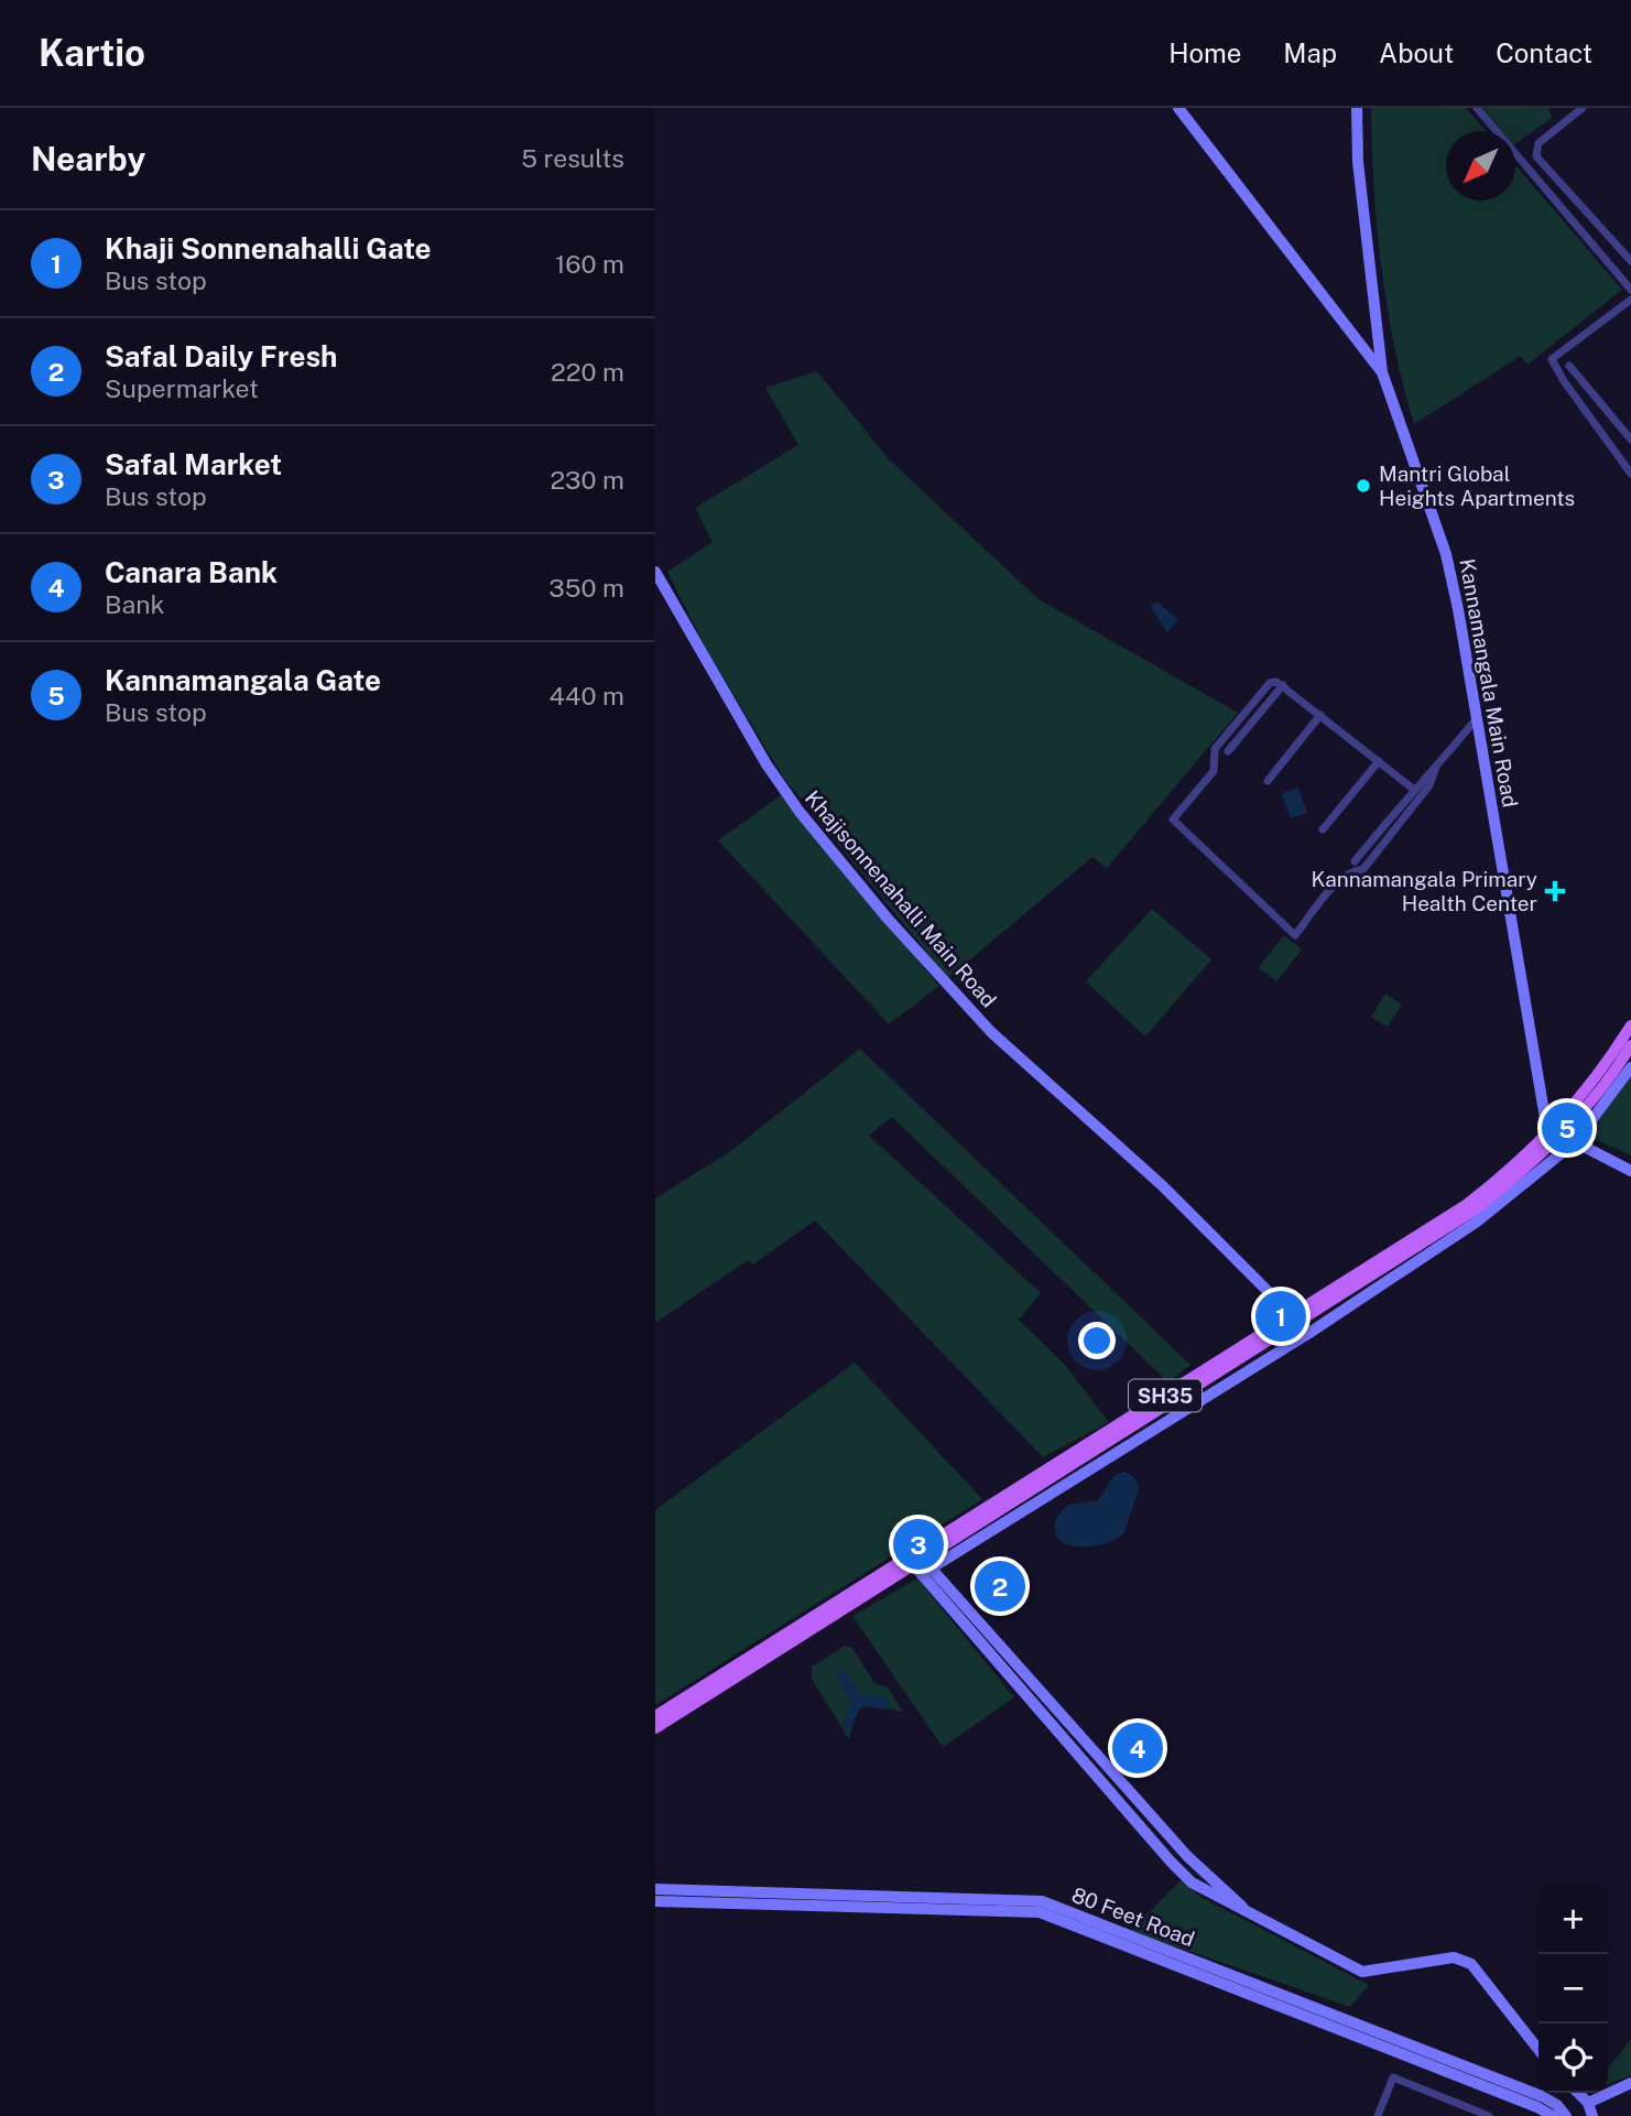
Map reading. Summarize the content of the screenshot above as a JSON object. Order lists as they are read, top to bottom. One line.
{"streets":{"main road":["SH35"],"street":["Kannamangala Main Road","Khajisonnenahalli Main Road","80 Feet Road"]},"crossings":[["Kannamangala Main Road","SH35"],["Khajisonnenahalli Main Road","SH35"]],"places":{"other":["Mantri Global Heights Apartments"],"health":["Kannamangala Primary Health Center"]},"north":"bottom left","page":{"header":"Kartio","nav":["Home","Map","About","Contact"],"heading":["Nearby","5 results"],"list":[{"mark":"1","name":"Khaji Sonnenahalli Gate","note":"Bus stop","value":"160 m"},{"mark":"2","name":"Safal Daily Fresh","note":"Supermarket","value":"220 m"},{"mark":"3","name":"Safal Market","note":"Bus stop","value":"230 m"},{"mark":"4","name":"Canara Bank","note":"Bank","value":"350 m"},{"mark":"5","name":"Kannamangala Gate","note":"Bus stop","value":"440 m"}],"pins":["5","1","3","2","4"],"map_buttons":["+","−"]}}
